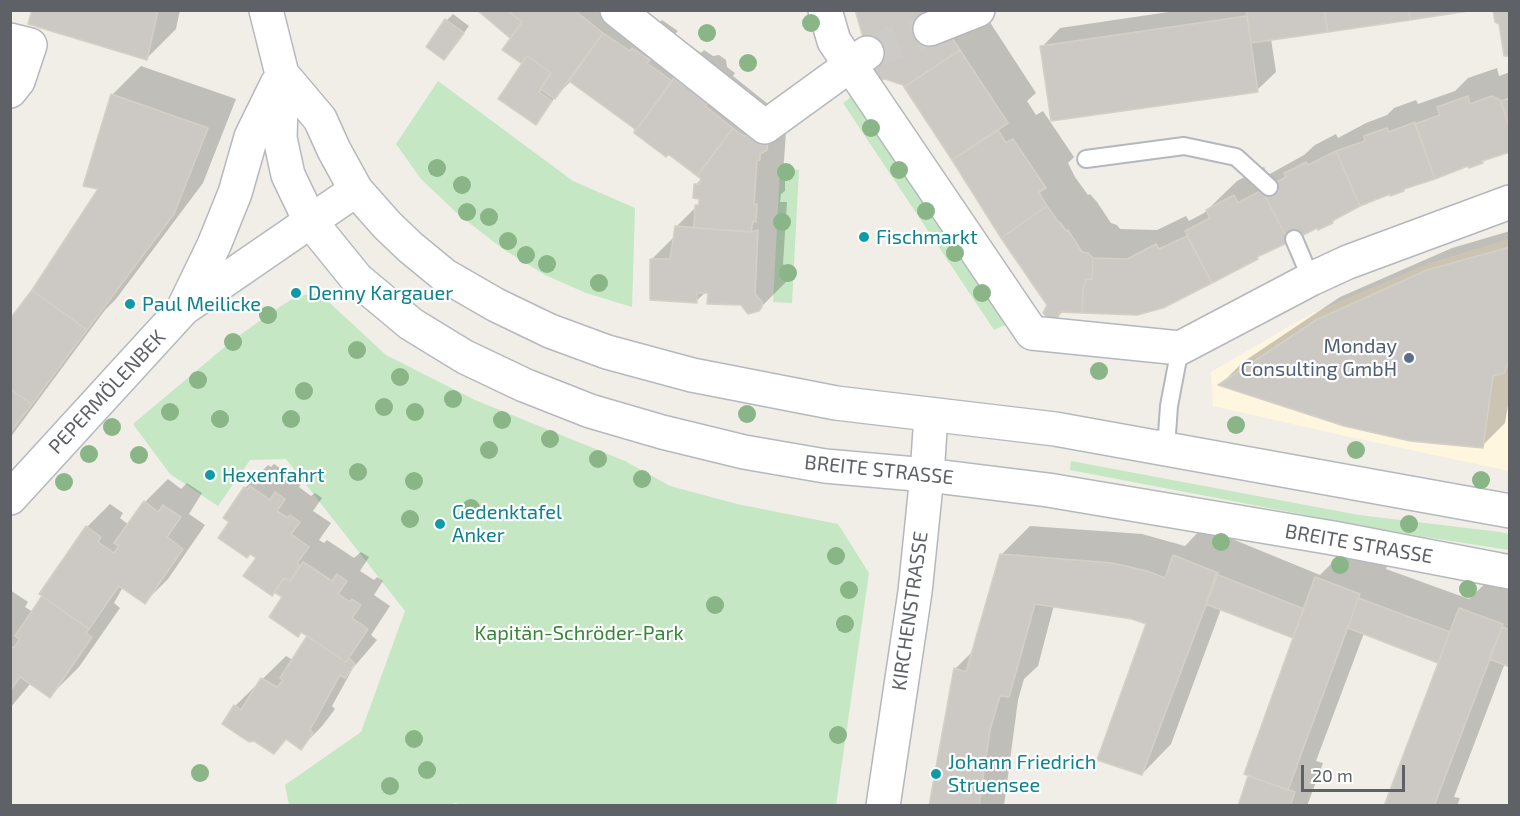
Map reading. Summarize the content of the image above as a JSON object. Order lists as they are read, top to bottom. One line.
{"streets":{"main road":["PEPERMÖLENBEK","BREITE STRASSE","KIRCHENSTRASSE"]},"crossings":[["PEPERMÖLENBEK","BREITE STRASSE"],["BREITE STRASSE","KIRCHENSTRASSE"]],"parks":["Kapitän-Schröder-Park"],"places":["Fischmarkt","Denny Kargauer","Paul Meilicke","Monday Consulting GmbH","Hexenfahrt","Gedenktafel Anker","Johann Friedrich Struensee"],"scale_bar":"20 m"}
